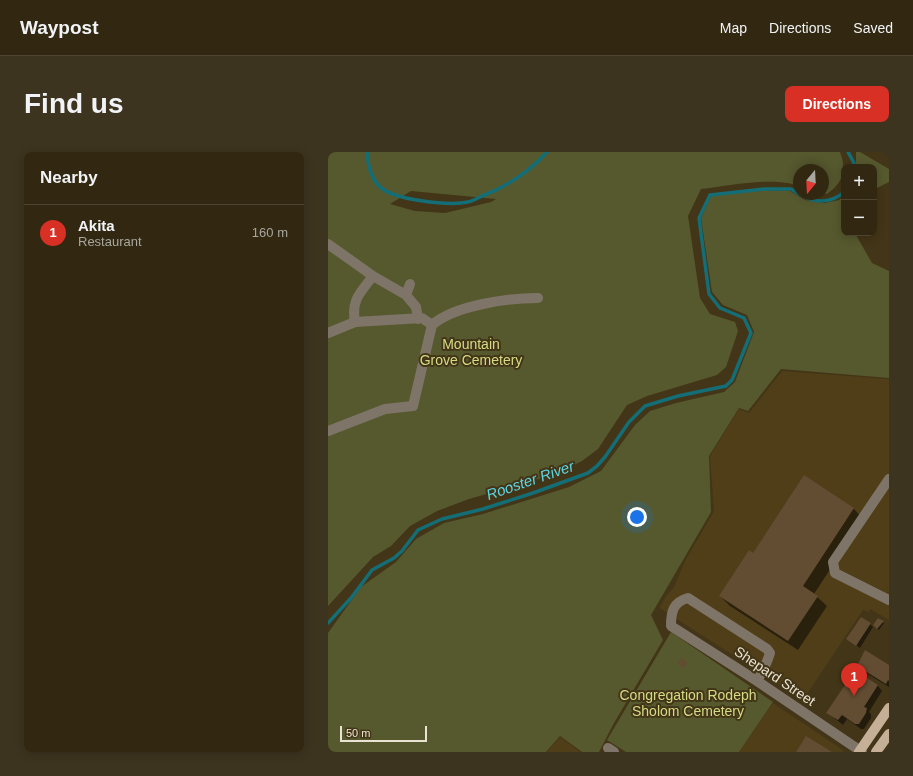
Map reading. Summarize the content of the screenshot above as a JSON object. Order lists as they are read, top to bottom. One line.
{"streets":{"street":["Shepard Street"]},"water":["Rooster River"],"parks":["Mountain Grove Cemetery","Congregation Rodeph Sholom Cemetery"],"scale_bar":"50 m","north":"bottom","page":{"header":"Waypost","nav":["Map","Directions","Saved"],"buttons":"Directions","title":"Find us","heading":"Nearby","map_buttons":["+","−"],"list":[{"mark":"1","name":"Akita","note":"Restaurant","value":"160 m"}],"pins":"1","scale":"50 m"}}
